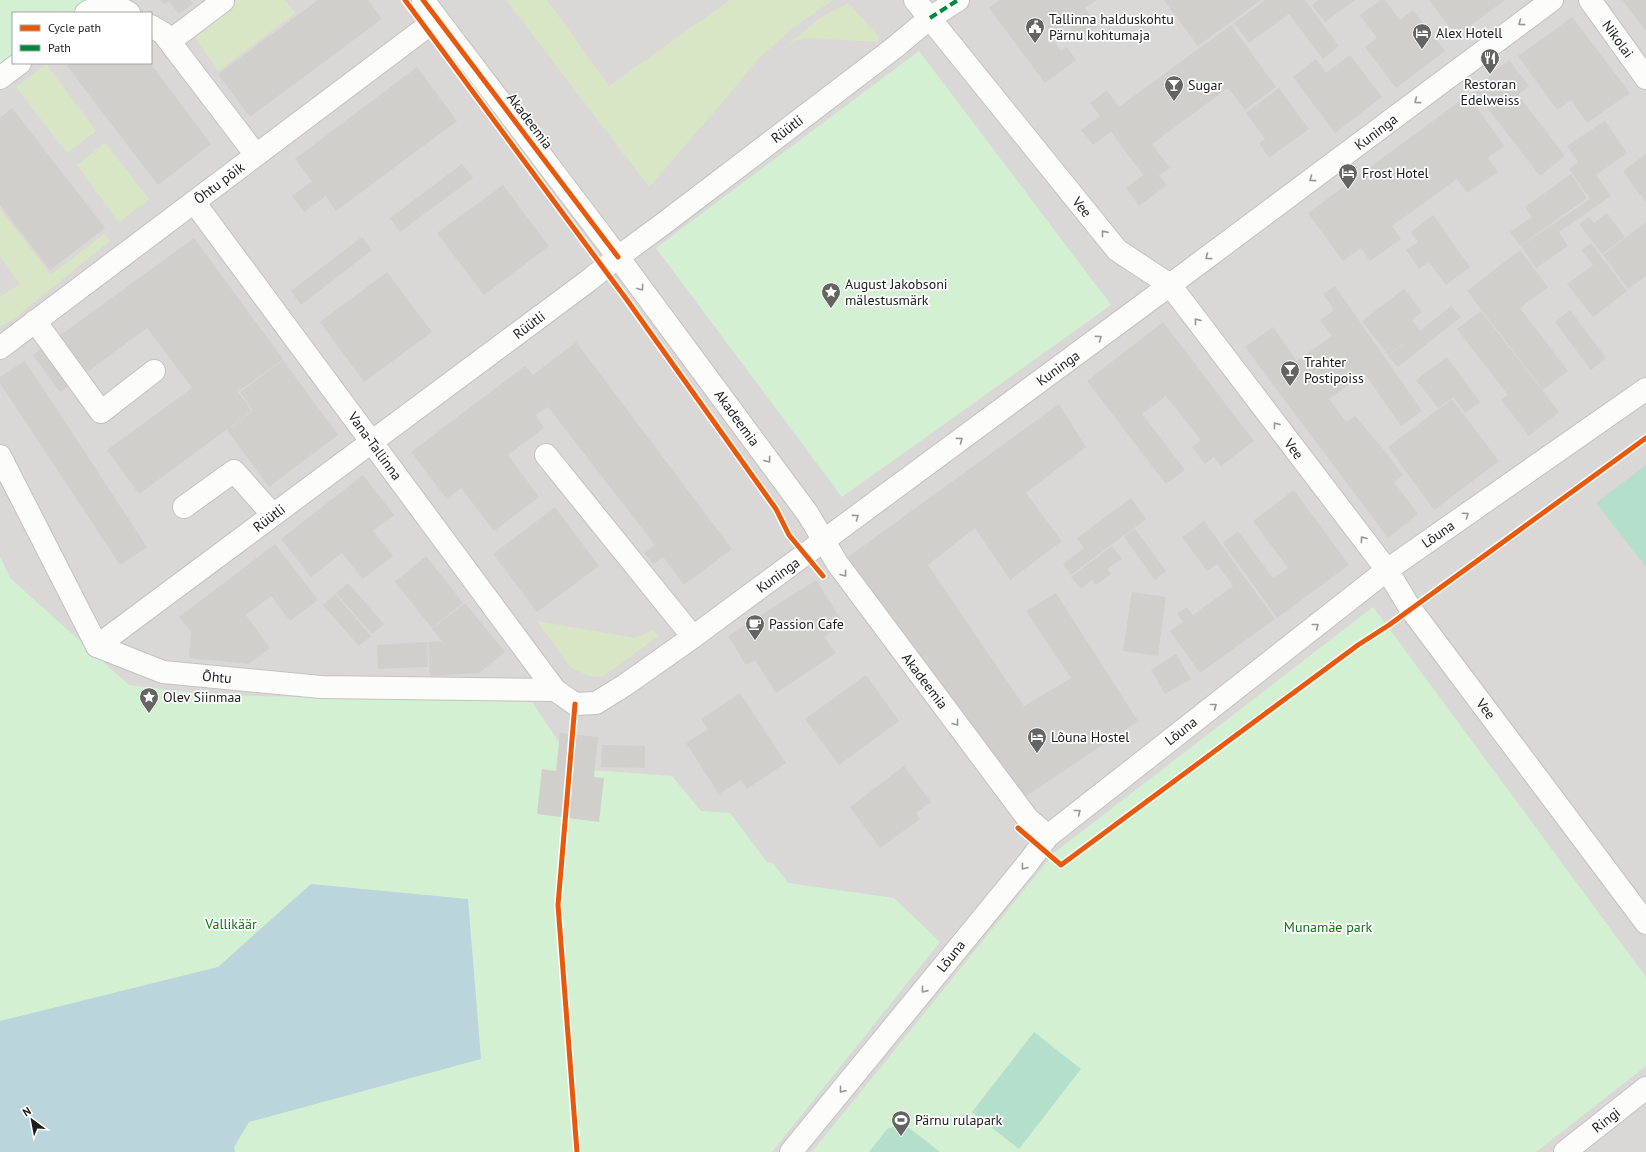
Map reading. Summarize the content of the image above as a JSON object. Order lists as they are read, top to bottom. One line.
{"streets":{"street":["Nikolai","Akadeemia","Rüütli","Kuninga","Õhtu põik","Vee","Vana-Tallinna","Lõuna","Õhtu","Ringi"]},"crossings":[["Akadeemia","Rüütli"],["Akadeemia","Kuninga"],["Akadeemia","Õhtu põik"],["Akadeemia","Lõuna"],["Rüütli","Vee"],["Rüütli","Vana-Tallinna"],["Rüütli","Õhtu"],["Kuninga","Vee"],["Kuninga","Vana-Tallinna"],["Kuninga","Õhtu"],["Õhtu põik","Vana-Tallinna"],["Vee","Lõuna"],["Vana-Tallinna","Õhtu"]],"one_way":["Vee"],"parks":["Vallikäär","Munamäe park"],"places":{"public building":["Tallinna halduskohtu Pärnu kohtumaja"],"hotel":["Alex Hotell","Frost Hotel","Lõuna Hostel"],"restaurant":["Restoran Edelweiss"],"bar":["Sugar","Trahter Postipoiss"],"place":["August Jakobsoni mälestusmärk","Olev Siinmaa"],"cafe":["Passion Cafe"],"sports":["Pärnu rulapark"]},"legend":["Cycle path","Path"],"north":"top left"}
